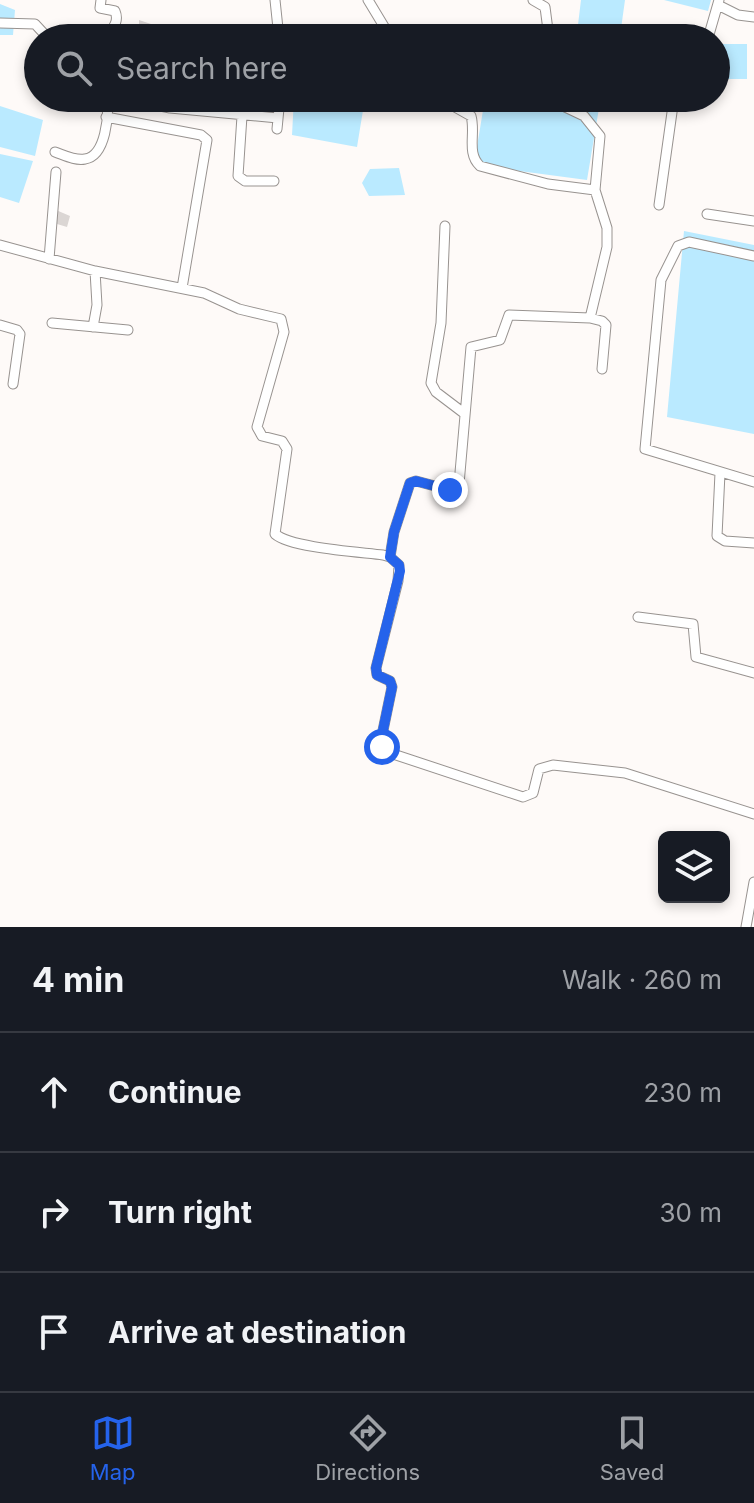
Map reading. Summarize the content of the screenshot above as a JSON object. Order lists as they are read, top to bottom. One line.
{"page":{"search":"Search here","heading":["4 min","Walk · 260 m"],"list":[["Continue","230 m"],["Turn right","30 m"],"Arrive at destination"],"nav":["Map","Directions","Saved"]}}
